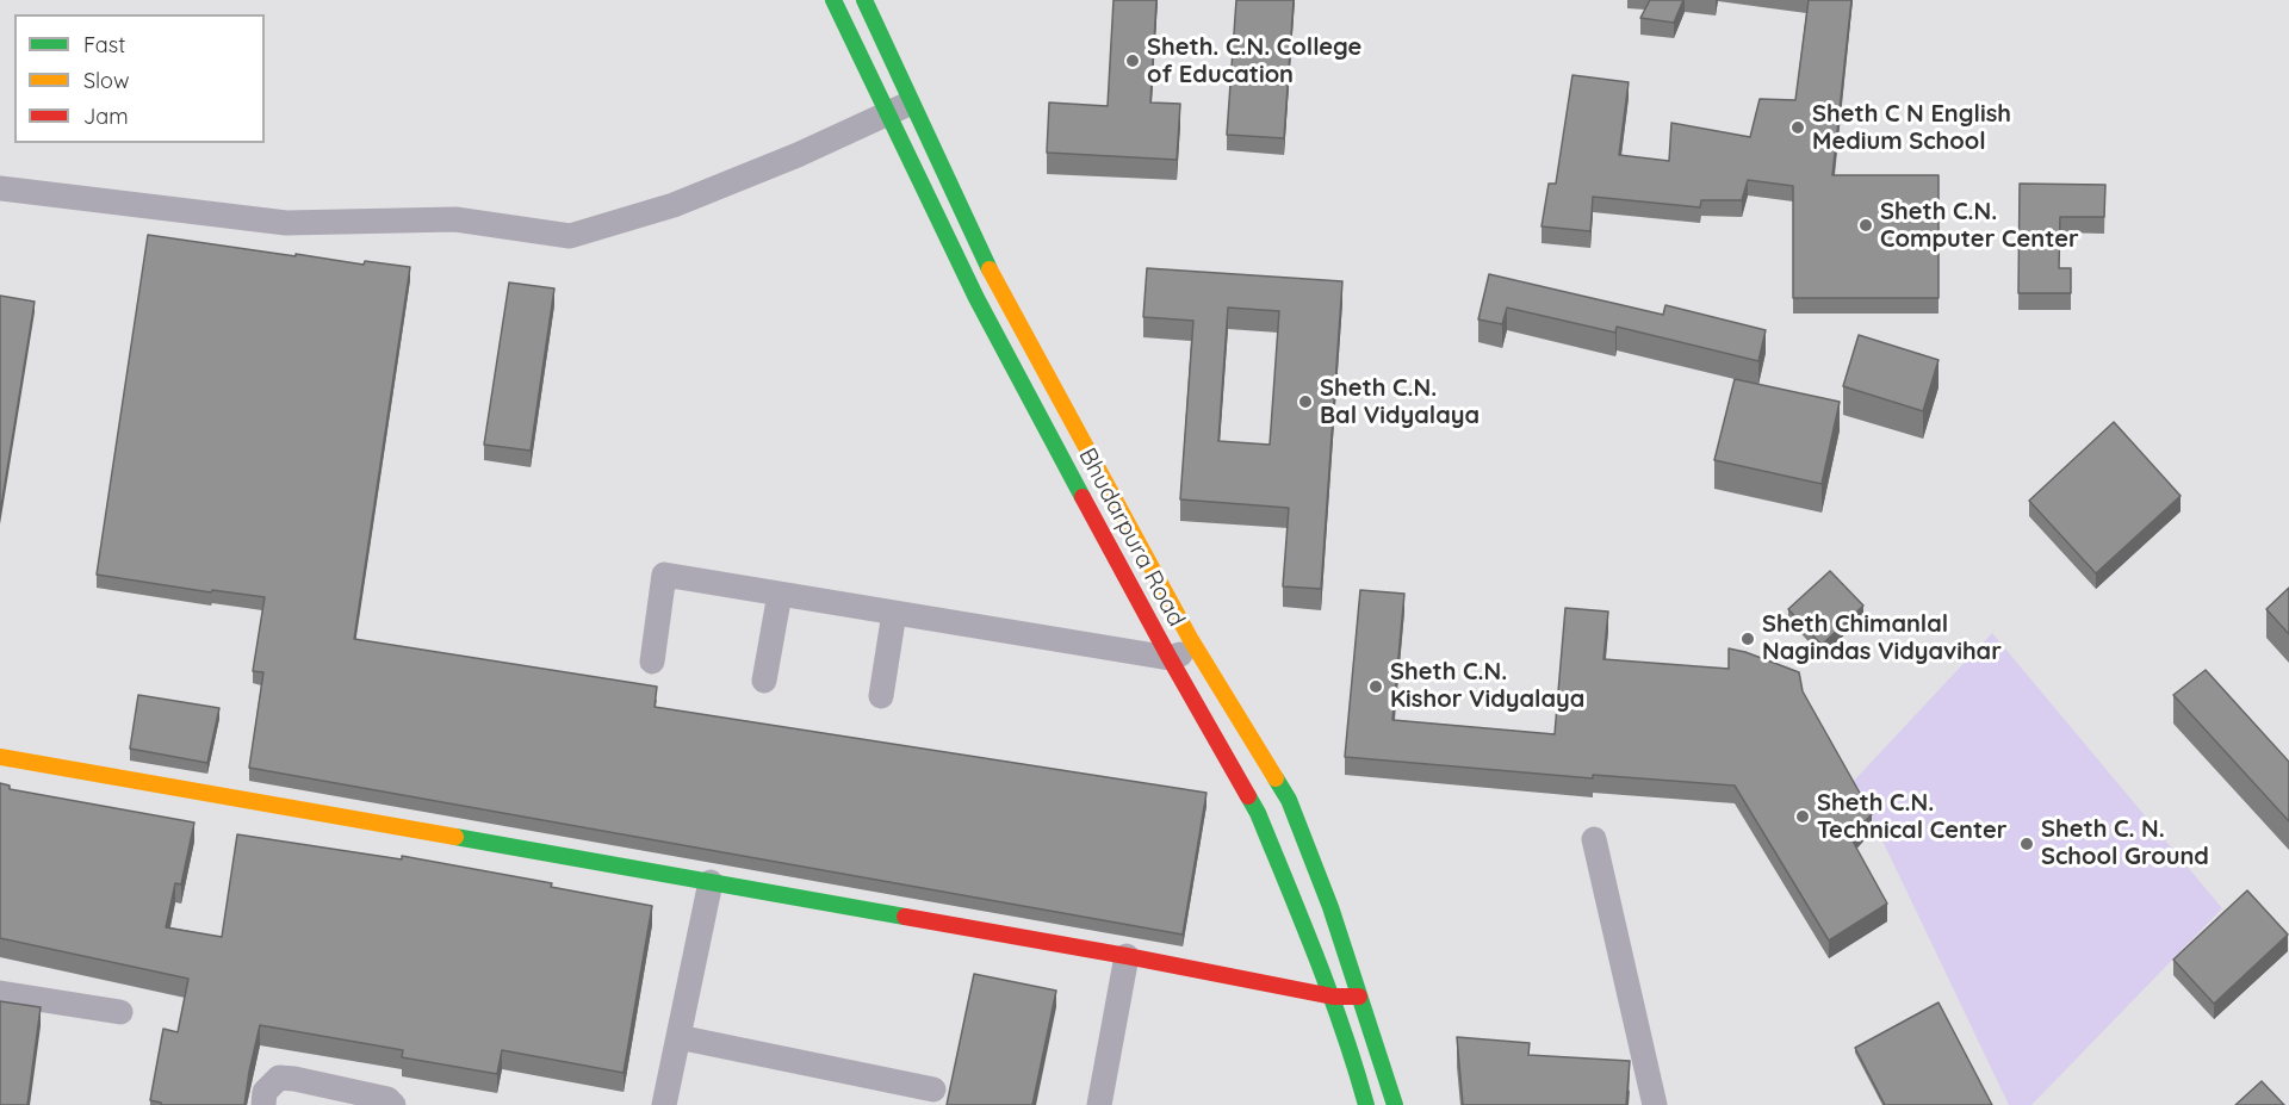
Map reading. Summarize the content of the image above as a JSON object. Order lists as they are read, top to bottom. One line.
{"streets":{"street":["Bhudarpura Road"]},"places":["Sheth. C.N. College of Education","Sheth C N English Medium School","Sheth C.N. Computer Center","Sheth C.N. Bal Vidyalaya","Sheth Chimanlal Nagindas Vidyavihar","Sheth C.N. Kishor Vidyalaya","Sheth C.N. Technical Center","Sheth C. N. School Ground"],"legend":["Fast","Slow","Jam"]}
